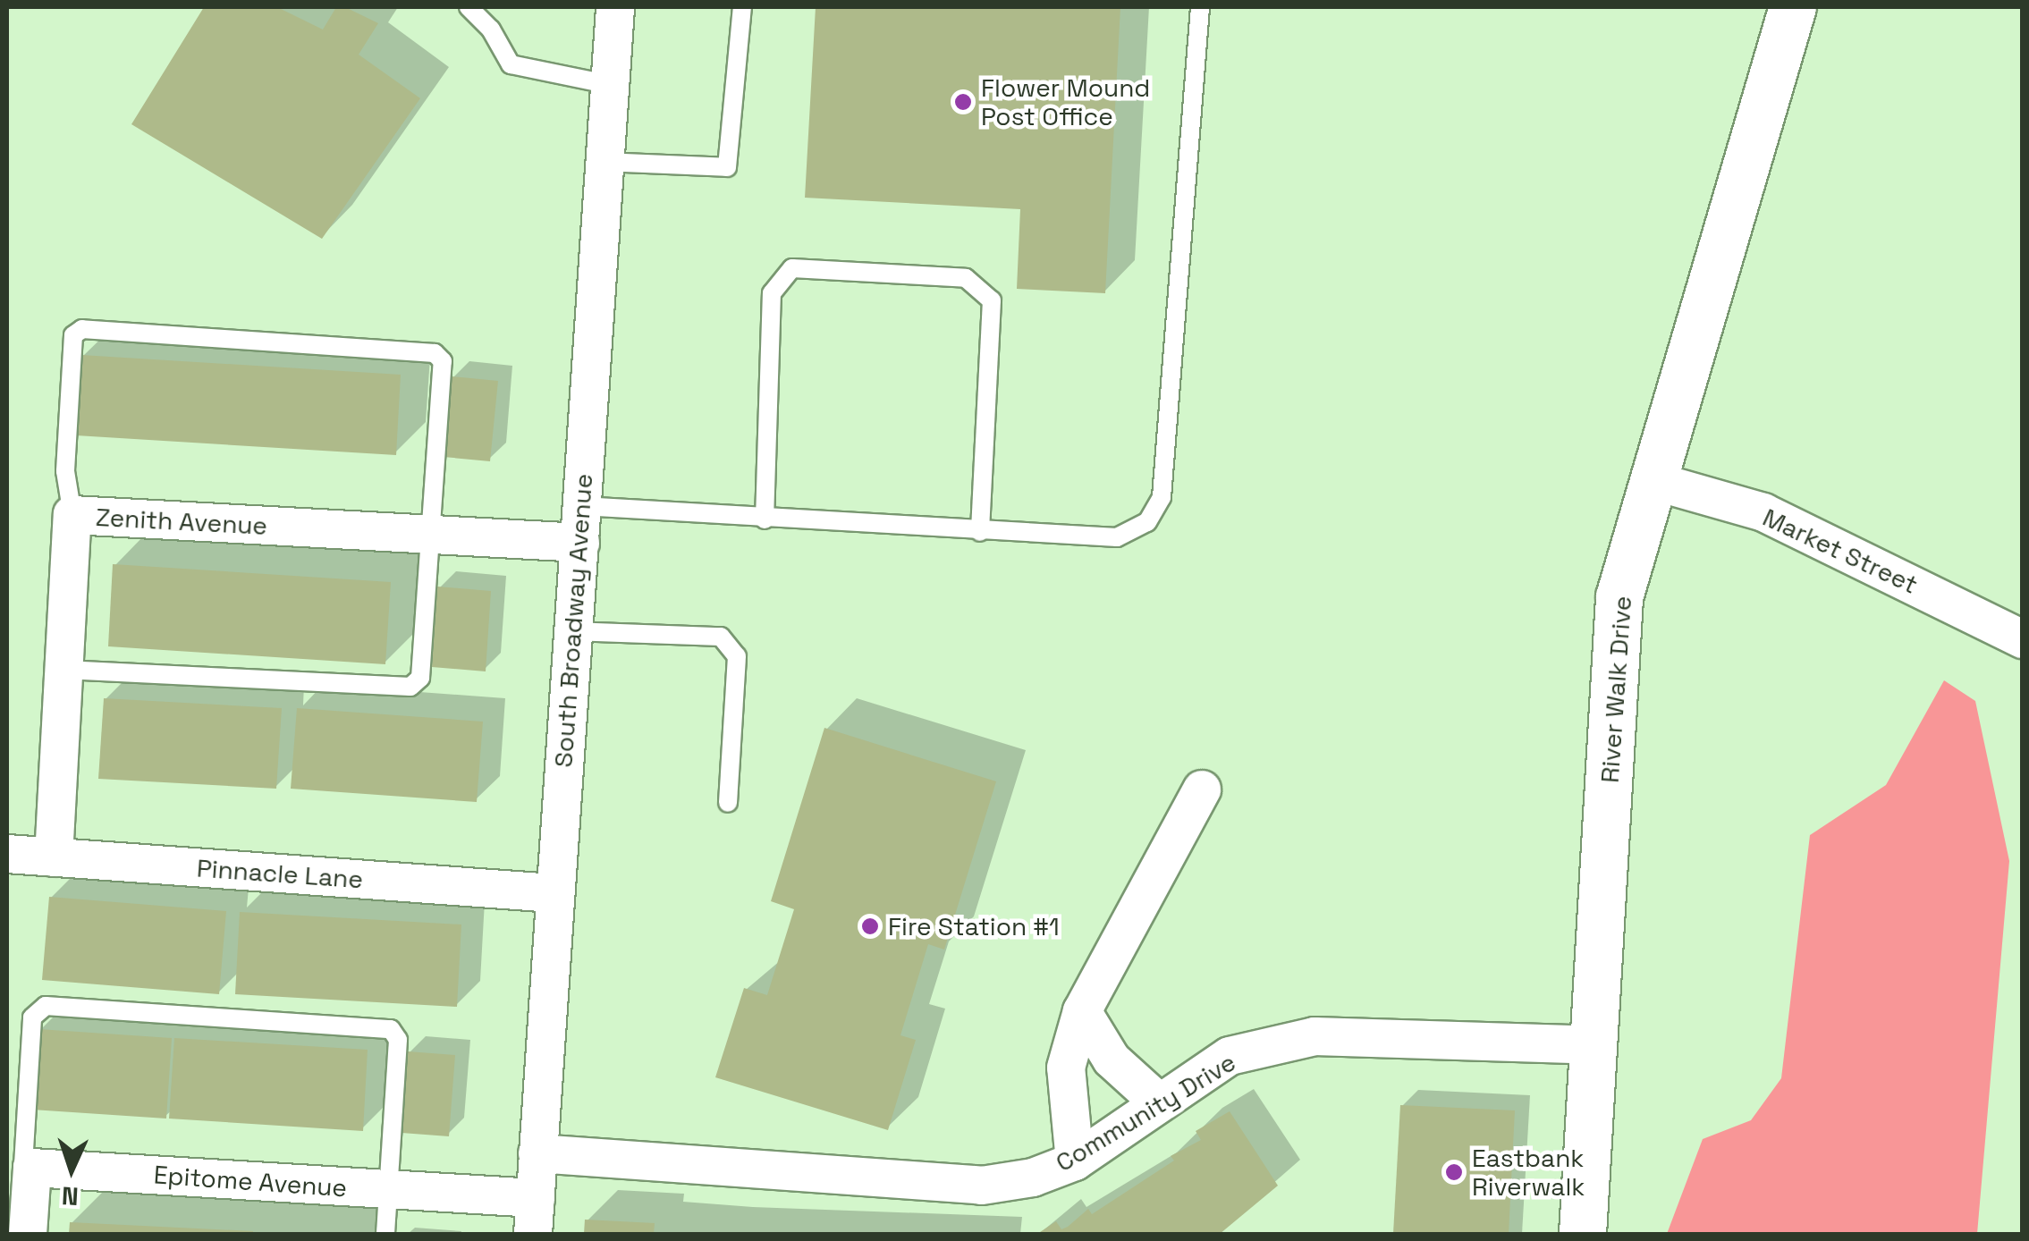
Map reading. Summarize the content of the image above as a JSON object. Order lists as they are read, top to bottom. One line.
{"streets":{"street":["Zenith Avenue","Market Street","South Broadway Avenue","River Walk Drive","Pinnacle Lane","Community Drive","Epitome Avenue"]},"crossings":[["Zenith Avenue","South Broadway Avenue"],["Zenith Avenue","Pinnacle Lane"],["Market Street","River Walk Drive"],["South Broadway Avenue","Pinnacle Lane"],["South Broadway Avenue","Community Drive"],["South Broadway Avenue","Epitome Avenue"],["River Walk Drive","Community Drive"]],"places":["Flower Mound Post Office","Fire Station #1","Eastbank Riverwalk"],"north":"bottom"}
